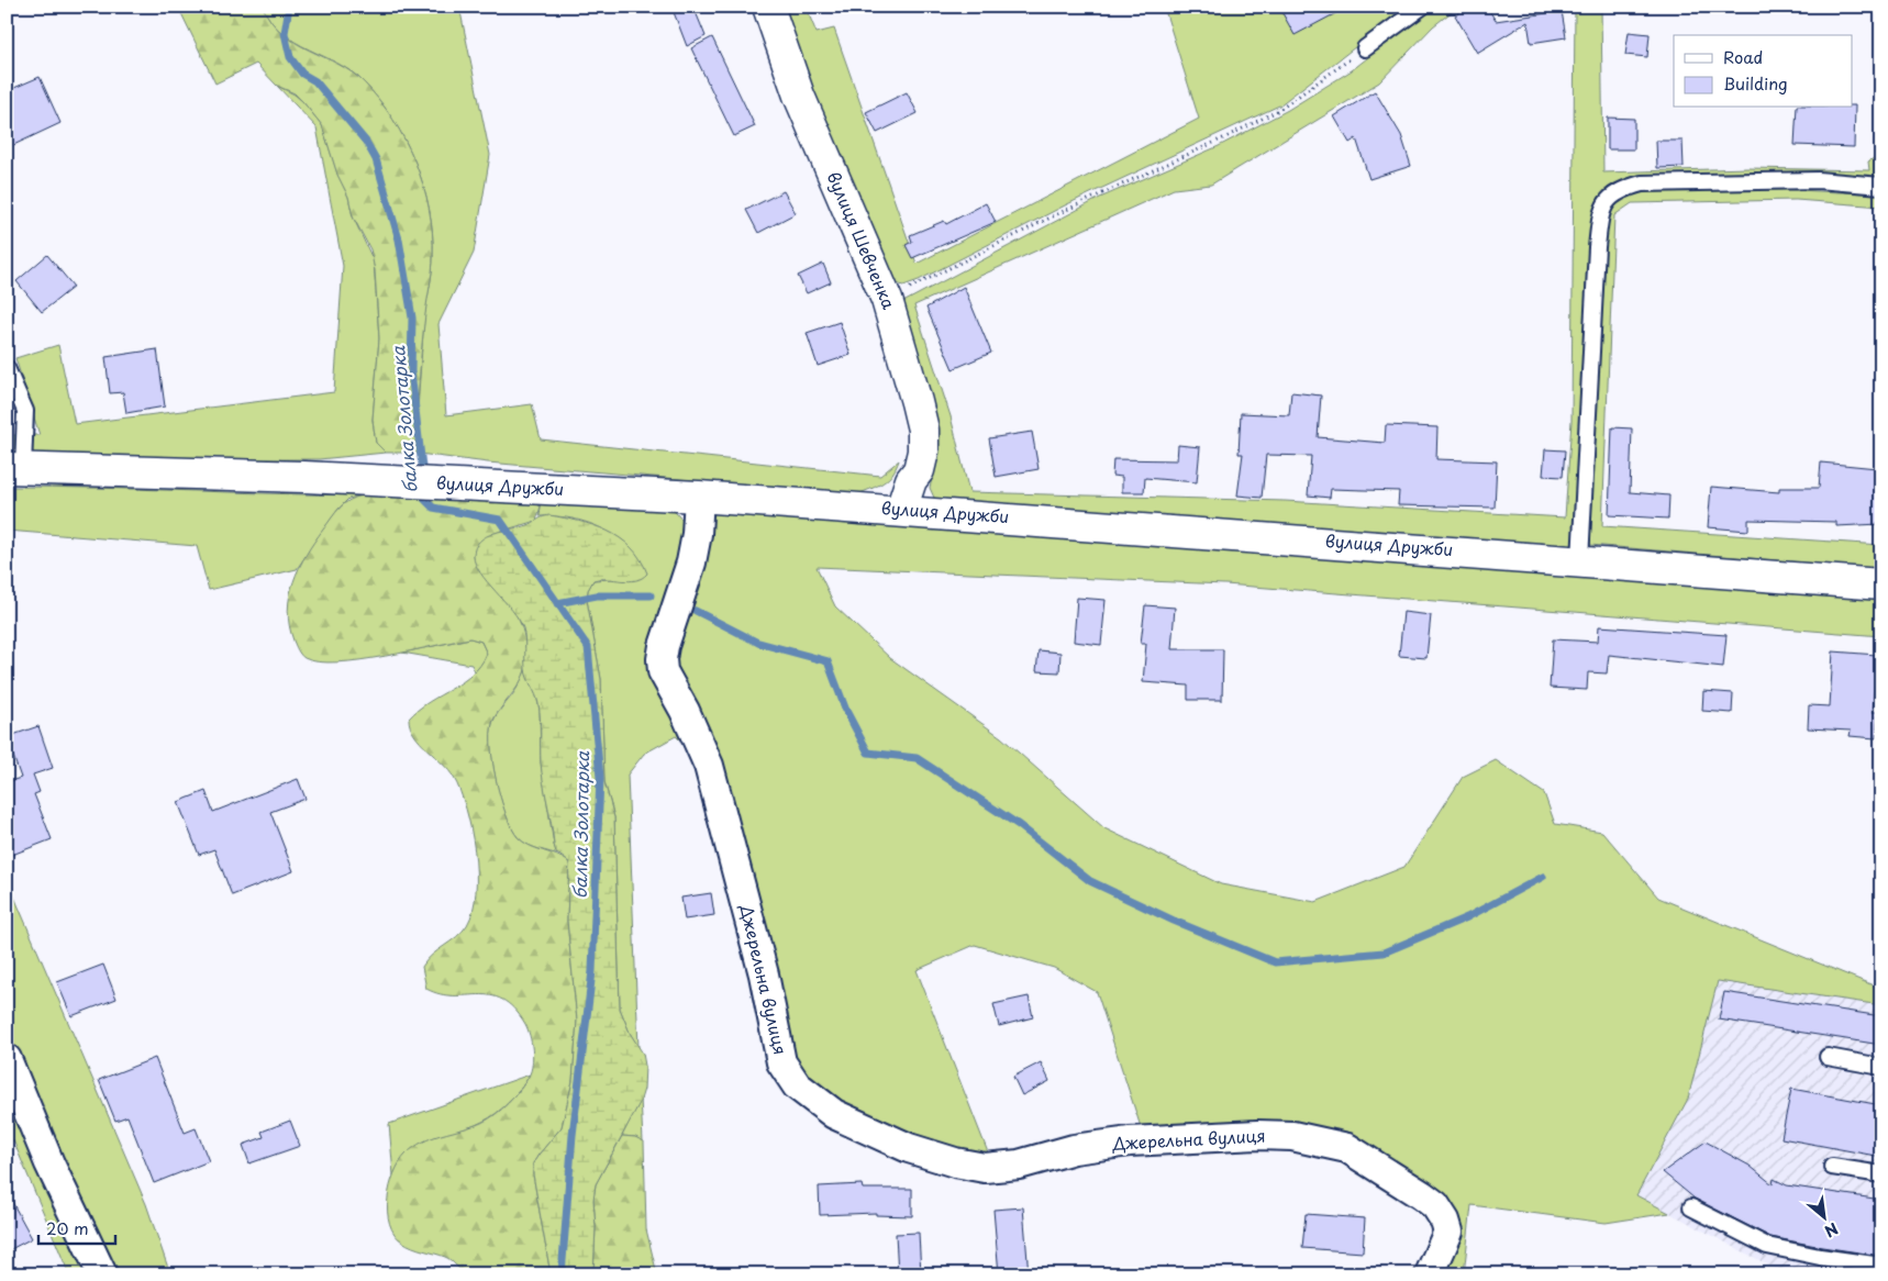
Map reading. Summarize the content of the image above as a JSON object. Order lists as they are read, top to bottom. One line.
{"streets":{"street":["вулиця Шевченка","вулиця Дружби","Джерельна вулиця"]},"crossings":[["вулиця Шевченка","вулиця Дружби"],["вулиця Дружби","Джерельна вулиця"]],"water":["балка Золотарка"],"legend":["Road","Building"],"scale_bar":"20 m","north":"bottom right"}
